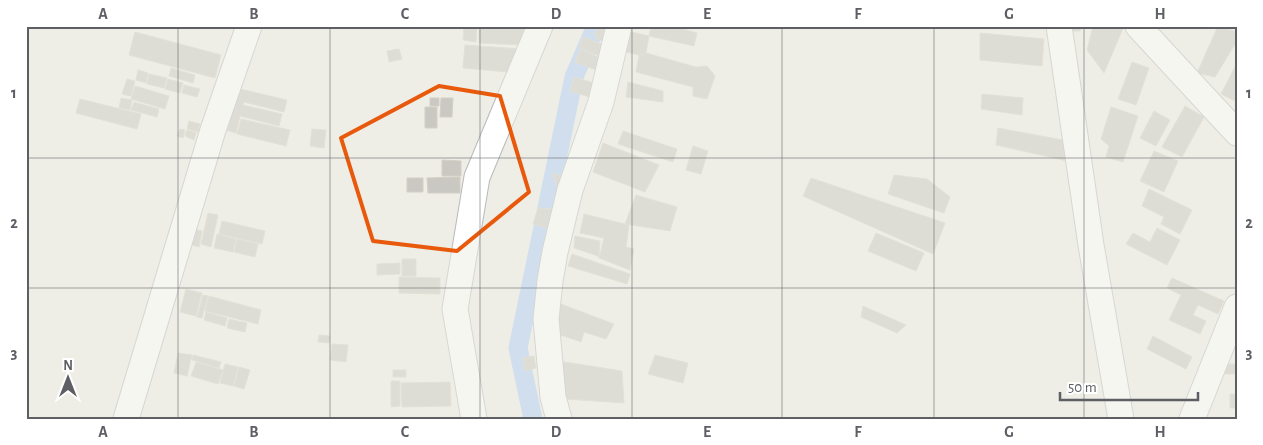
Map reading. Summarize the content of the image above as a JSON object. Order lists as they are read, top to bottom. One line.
{"scale_bar":"50 m","north":"top","grid":{"columns":["A","B","C","D","E","F","G","H"],"rows":["1","2","3"]}}
